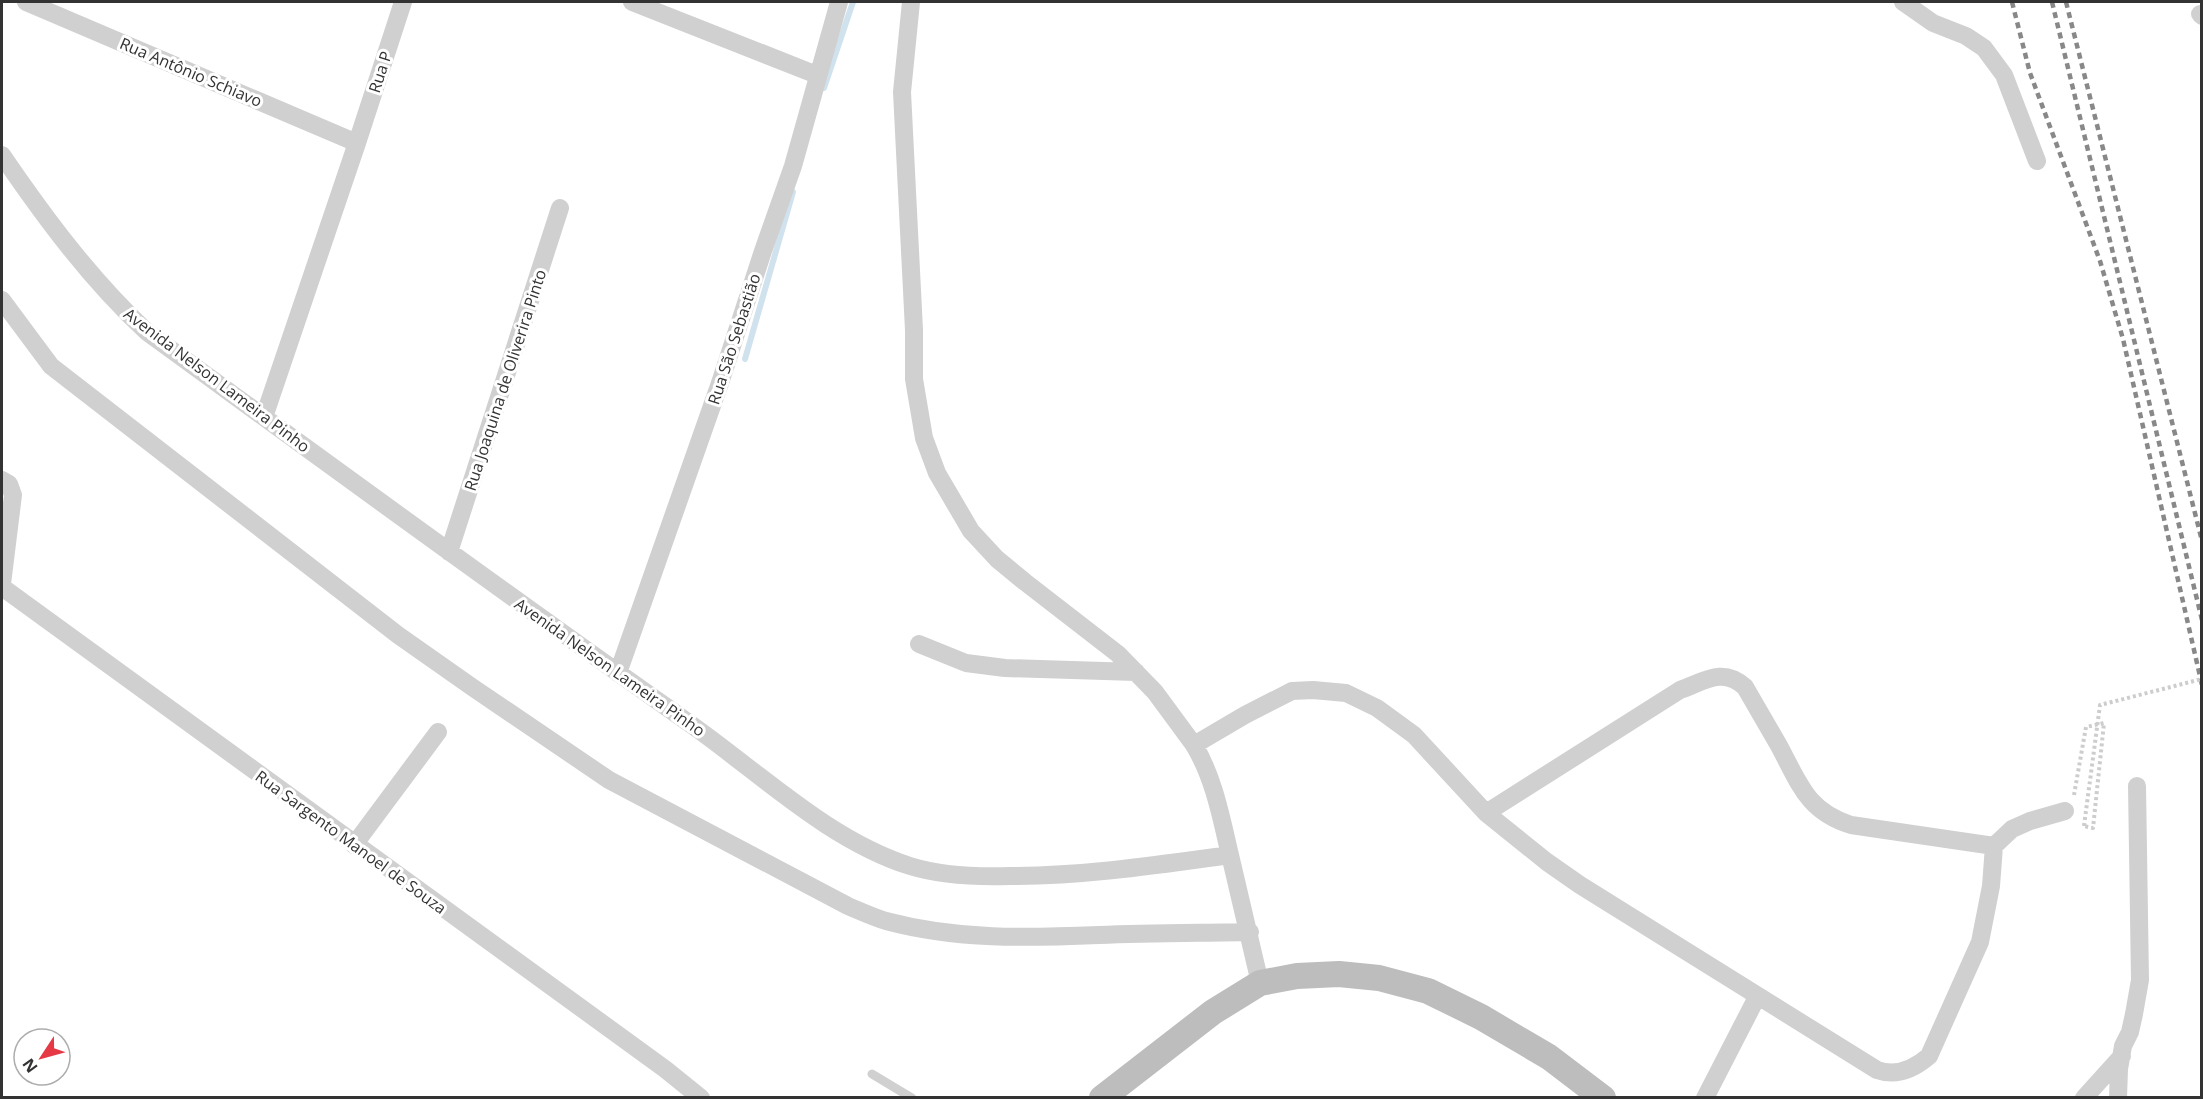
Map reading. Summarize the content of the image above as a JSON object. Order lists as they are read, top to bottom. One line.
{"streets":{"street":["Rua Antônio Schiavo","Rua P","Rua São Sebastião","Avenida Nelson Lameira Pinho","Rua Joaquina de Oliverira Pinto","Rua Sargento Manoel de Souza"]},"crossings":[["Rua Antônio Schiavo","Rua P"],["Rua P","Avenida Nelson Lameira Pinho"],["Rua São Sebastião","Avenida Nelson Lameira Pinho"],["Avenida Nelson Lameira Pinho","Rua Joaquina de Oliverira Pinto"]],"north":"bottom left"}
